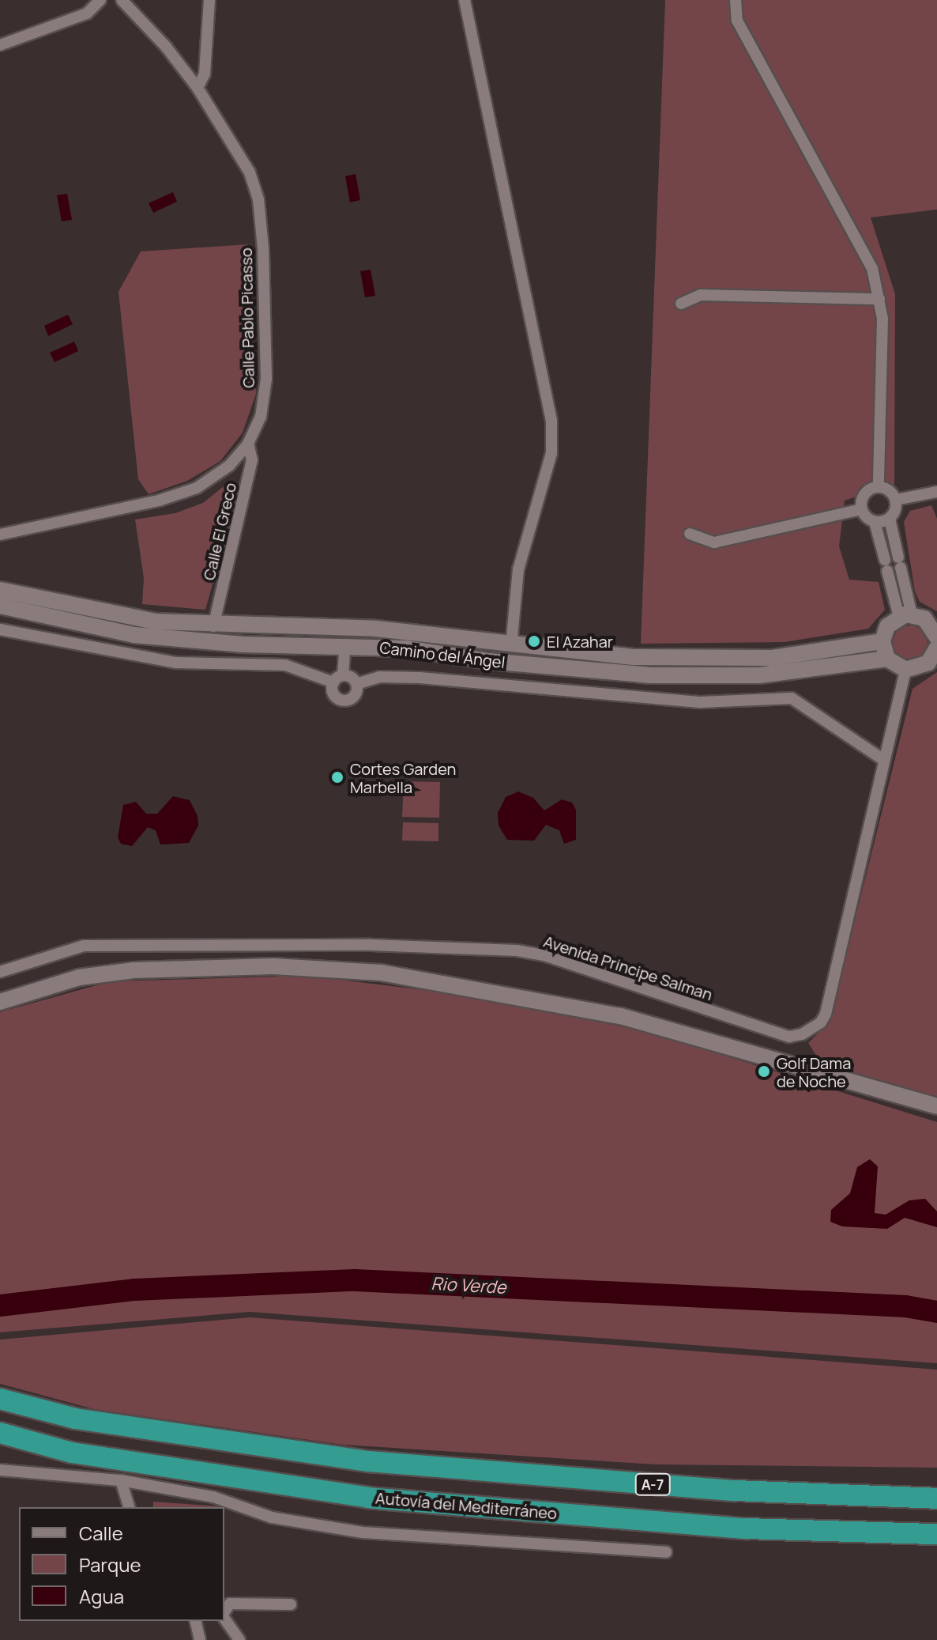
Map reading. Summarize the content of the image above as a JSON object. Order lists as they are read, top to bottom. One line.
{"streets":{"highway":["A-7","Autovía del Mediterráneo"],"street":["Calle Pablo Picasso","Calle El Greco","Camino del Ángel","Avenida Principe Salman"]},"crossings":[["Calle Pablo Picasso","Calle El Greco"],["Calle El Greco","Camino del Ángel"]],"water":["Rio Verde"],"places":["El Azahar","Cortes Garden Marbella","Golf Dama de Noche"],"legend":["Calle","Parque","Agua"]}
